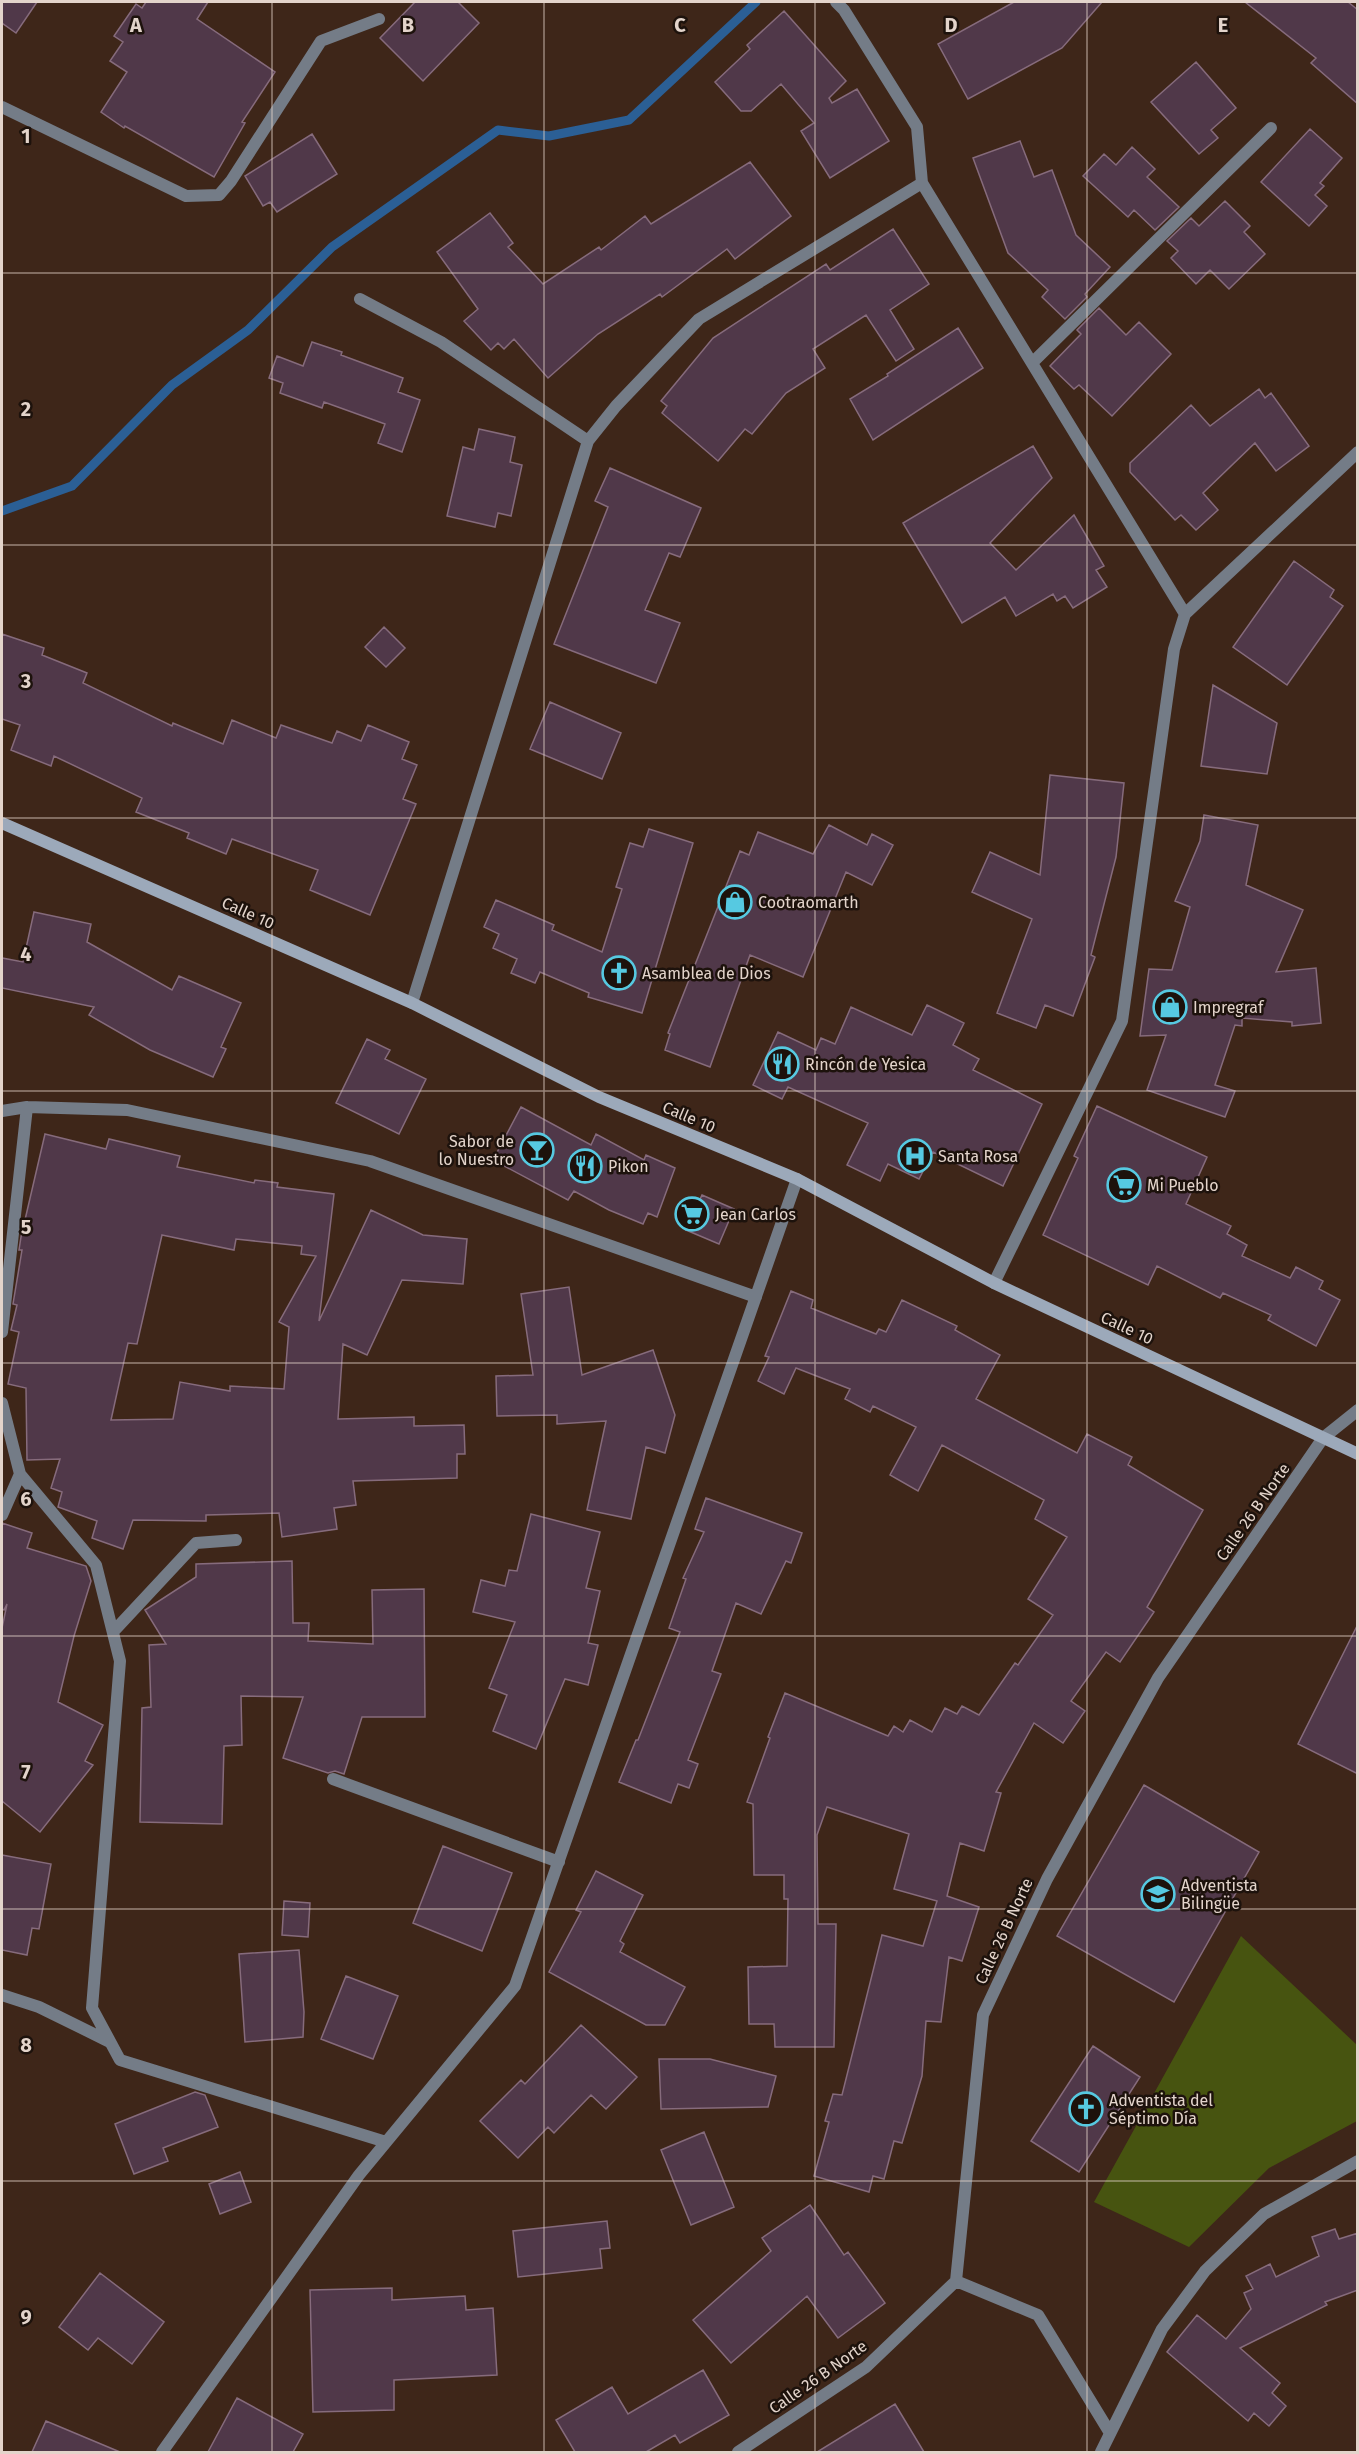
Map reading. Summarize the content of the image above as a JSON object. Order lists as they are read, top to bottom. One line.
{"streets":{"main road":["Calle 10"],"street":["Calle 26 B Norte"]},"crossings":[["Calle 10","Calle 26 B Norte"]],"places":{"shop":["Cootraomarth","Impregraf"],"church":["Asamblea de Dios","Adventista del Séptimo Día"],"restaurant":["Rincón de Yesica","Pikon"],"bar":["Sabor de lo Nuestro"],"hospital":["Santa Rosa"],"supermarket":["Mi Pueblo","Jean Carlos"],"school or university":["Adventista Bilingüe"]},"grid":{"columns":["A","B","C","D","E"],"rows":["1","2","3","4","5","6","7","8","9"]}}
